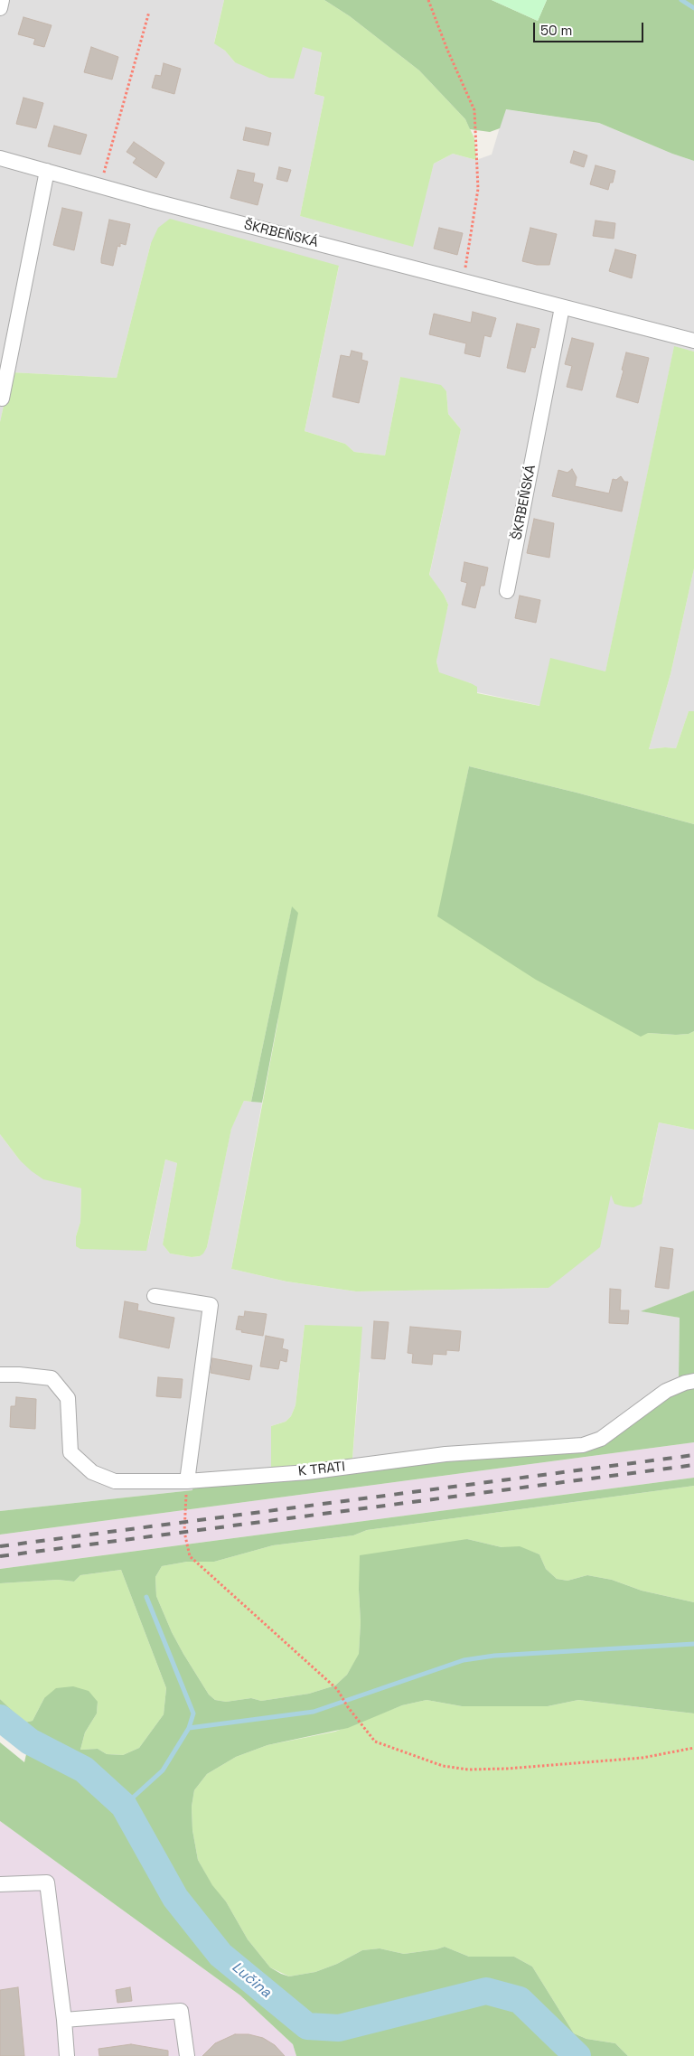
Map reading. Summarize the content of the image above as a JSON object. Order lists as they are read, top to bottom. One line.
{"streets":{"street":["ŠKRBEŇSKÁ","K TRATI"]},"water":["Lučina"],"scale_bar":"50 m"}
